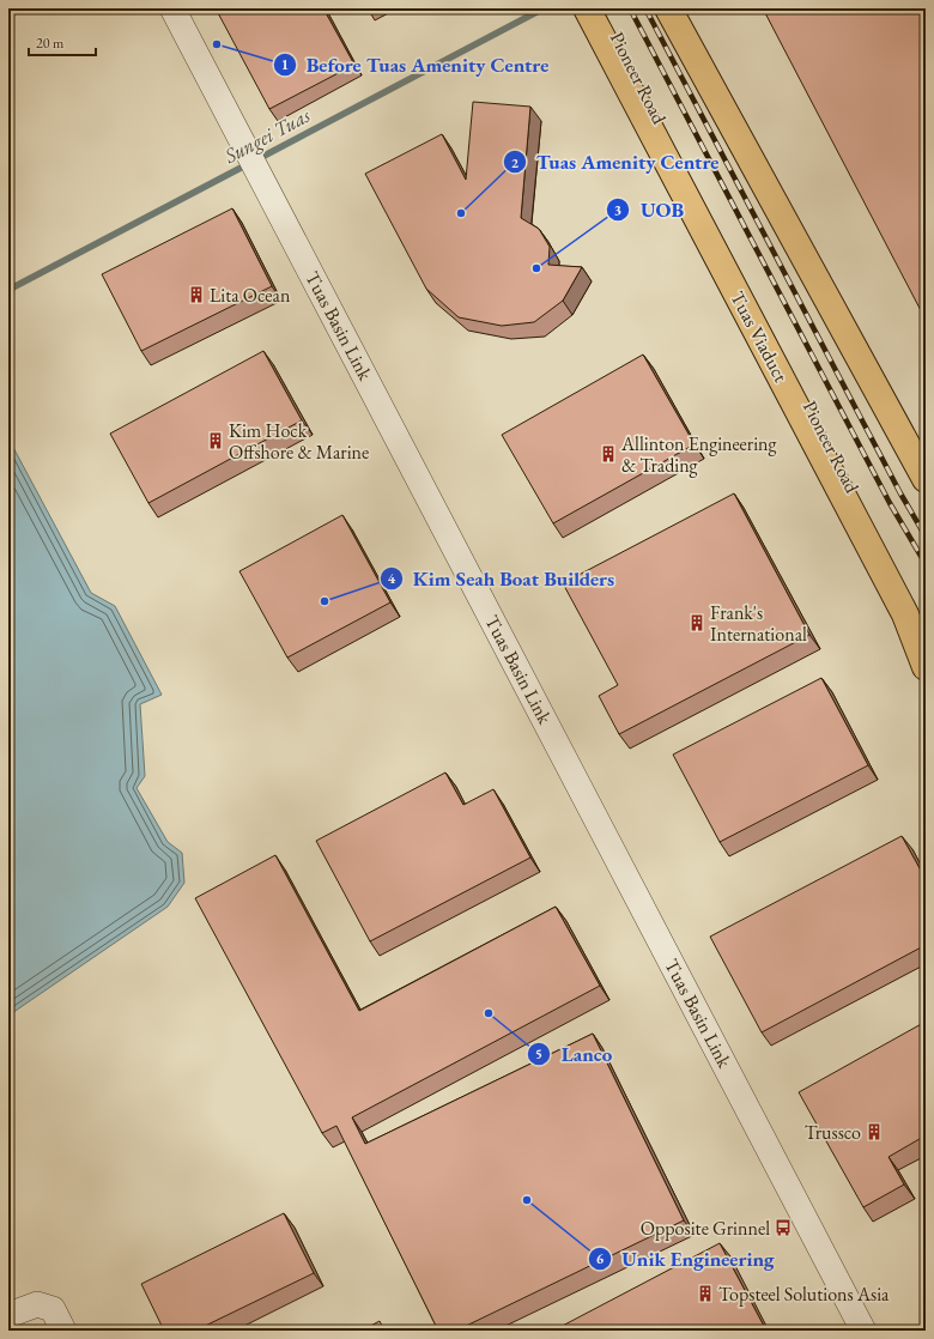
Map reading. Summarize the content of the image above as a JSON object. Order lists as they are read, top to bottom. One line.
{"streets":{"main road":["Pioneer Road","Tuas Viaduct"],"street":["Tuas Basin Link"]},"water":["Sungei Tuas"],"places":{"other":["Before Tuas Amenity Centre","Tuas Amenity Centre","UOB","Kim Seah Boat Builders","Lanco","Unik Engineering"],"building":["Lita Ocean","Kim Hock Offshore & Marine","Allinton Engineering & Trading","Frank's International","Trussco","Topsteel Solutions Asia"],"bus stop":["Opposite Grinnel"]},"scale_bar":"20 m"}
